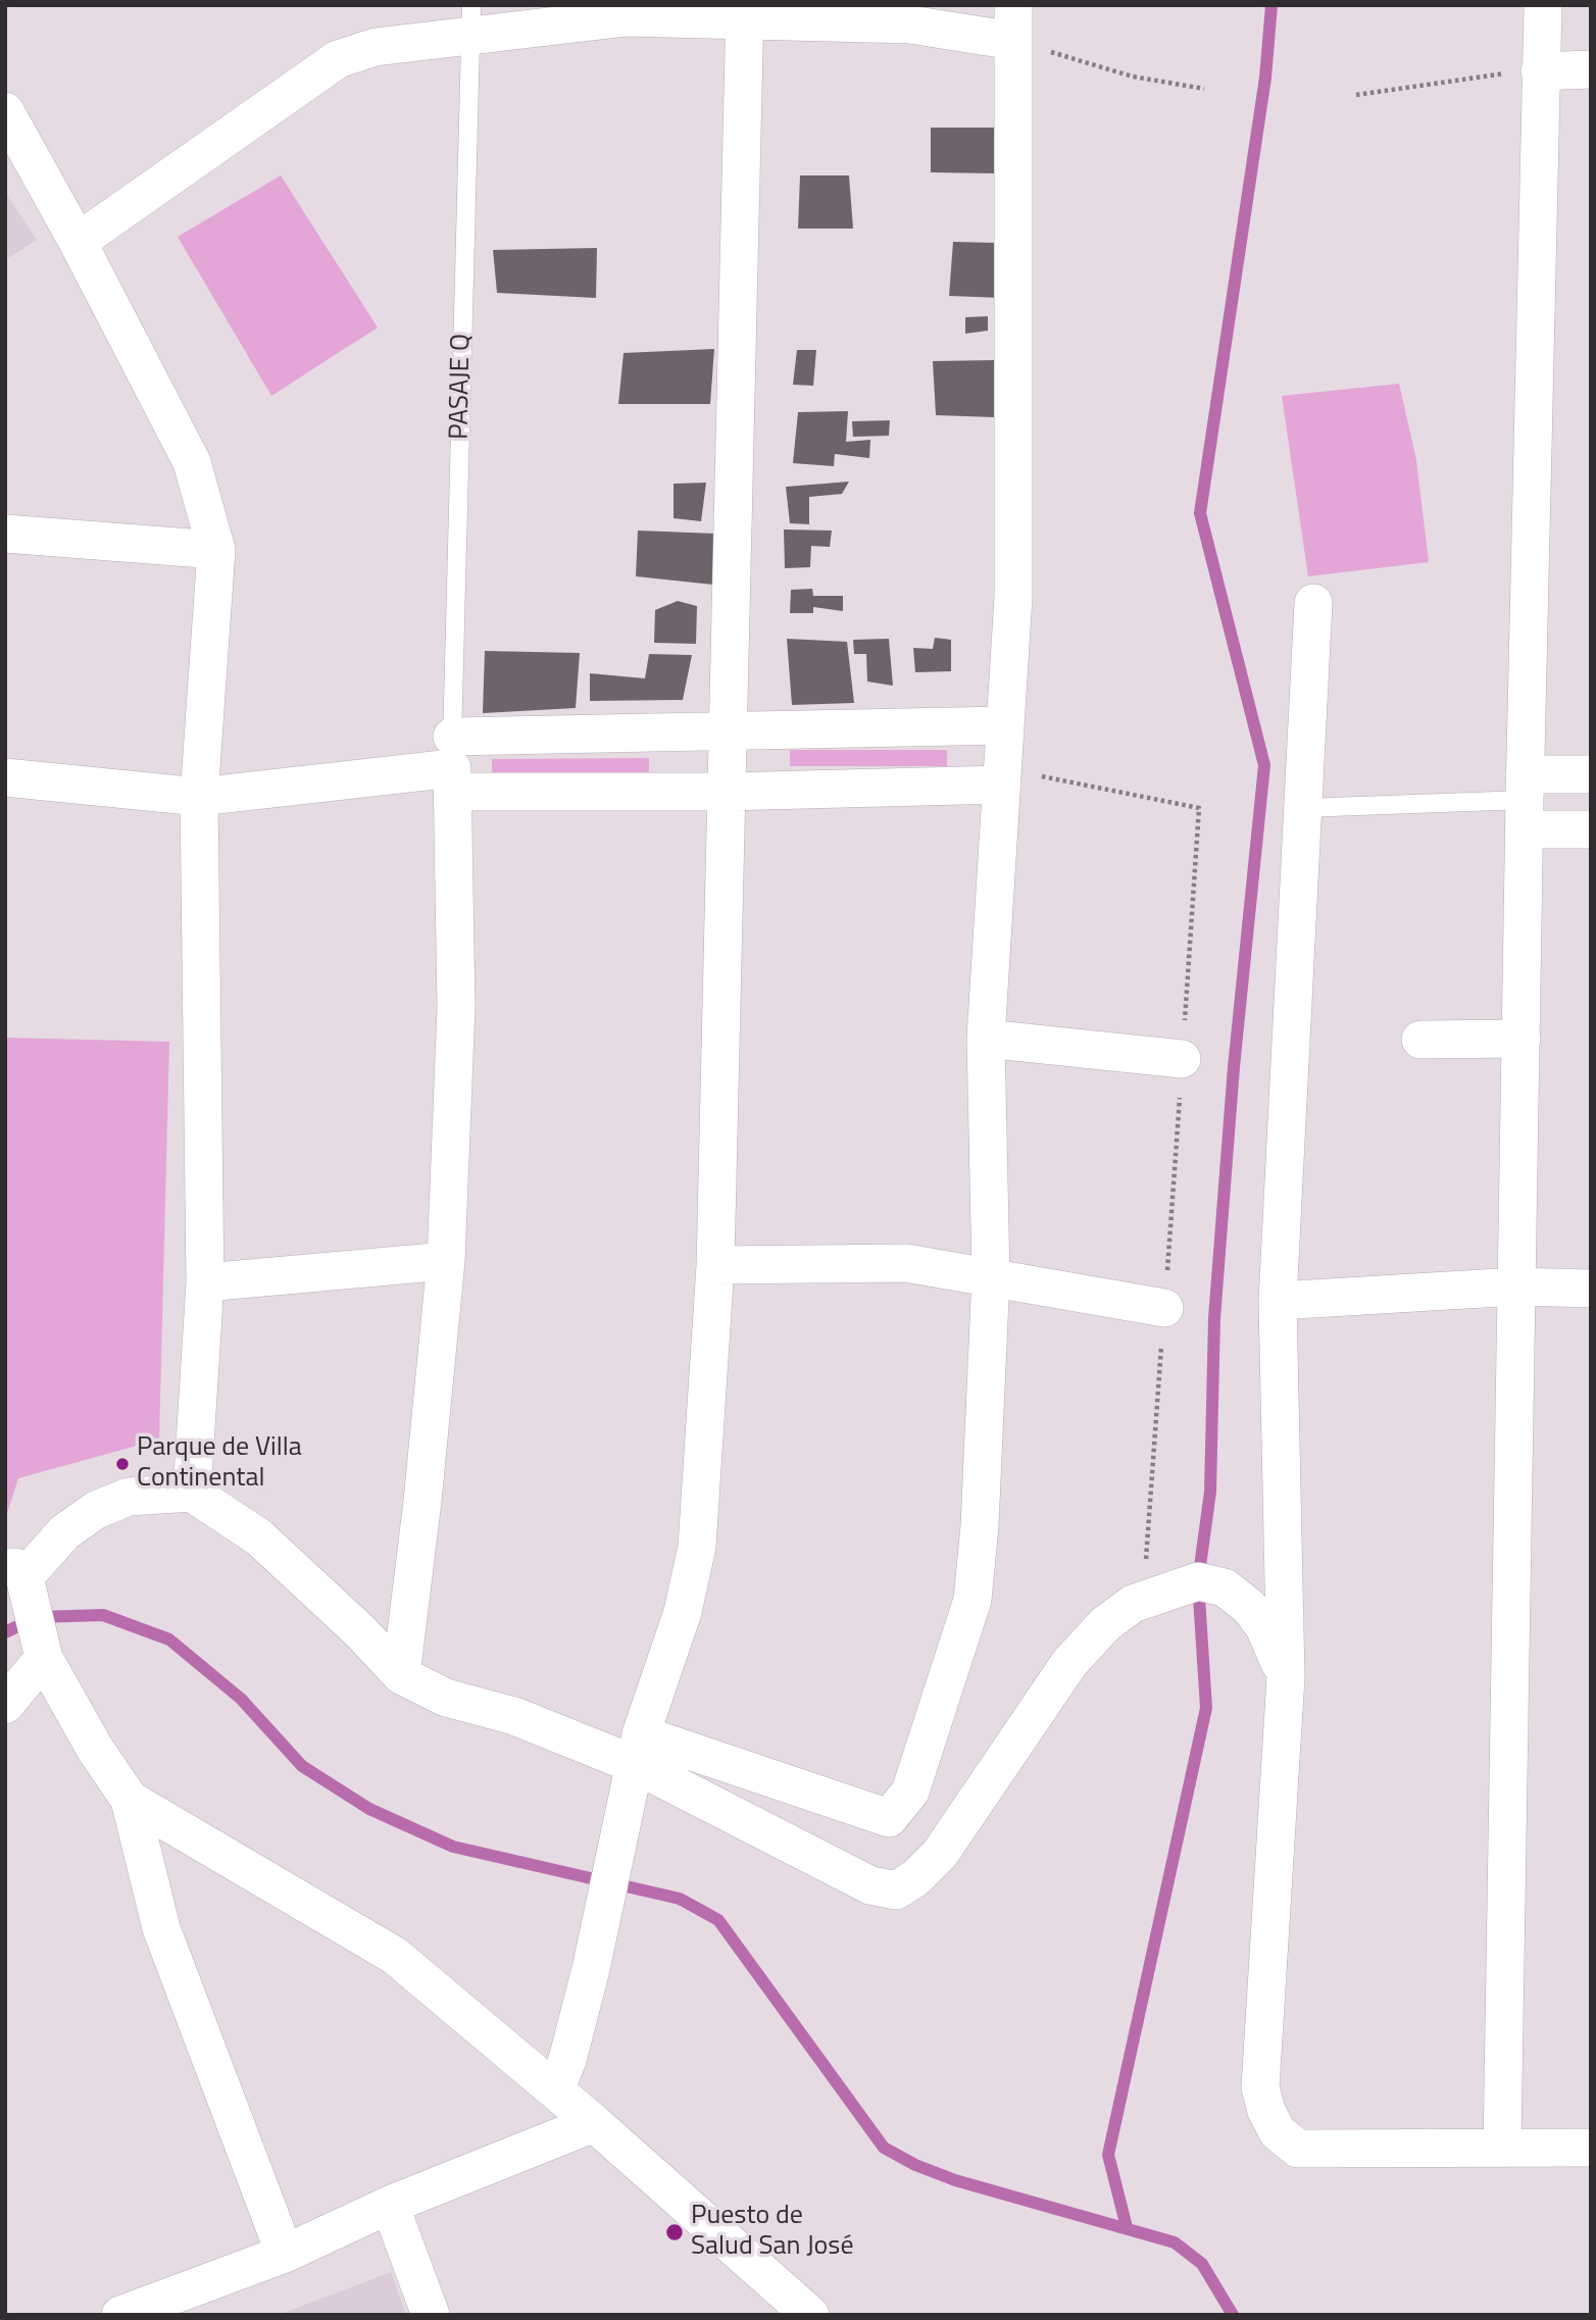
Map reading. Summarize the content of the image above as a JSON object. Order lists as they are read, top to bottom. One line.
{"streets":{"lane":["PASAJE Q"]},"places":["Parque de Villa Continental","Puesto de Salud San José"]}
